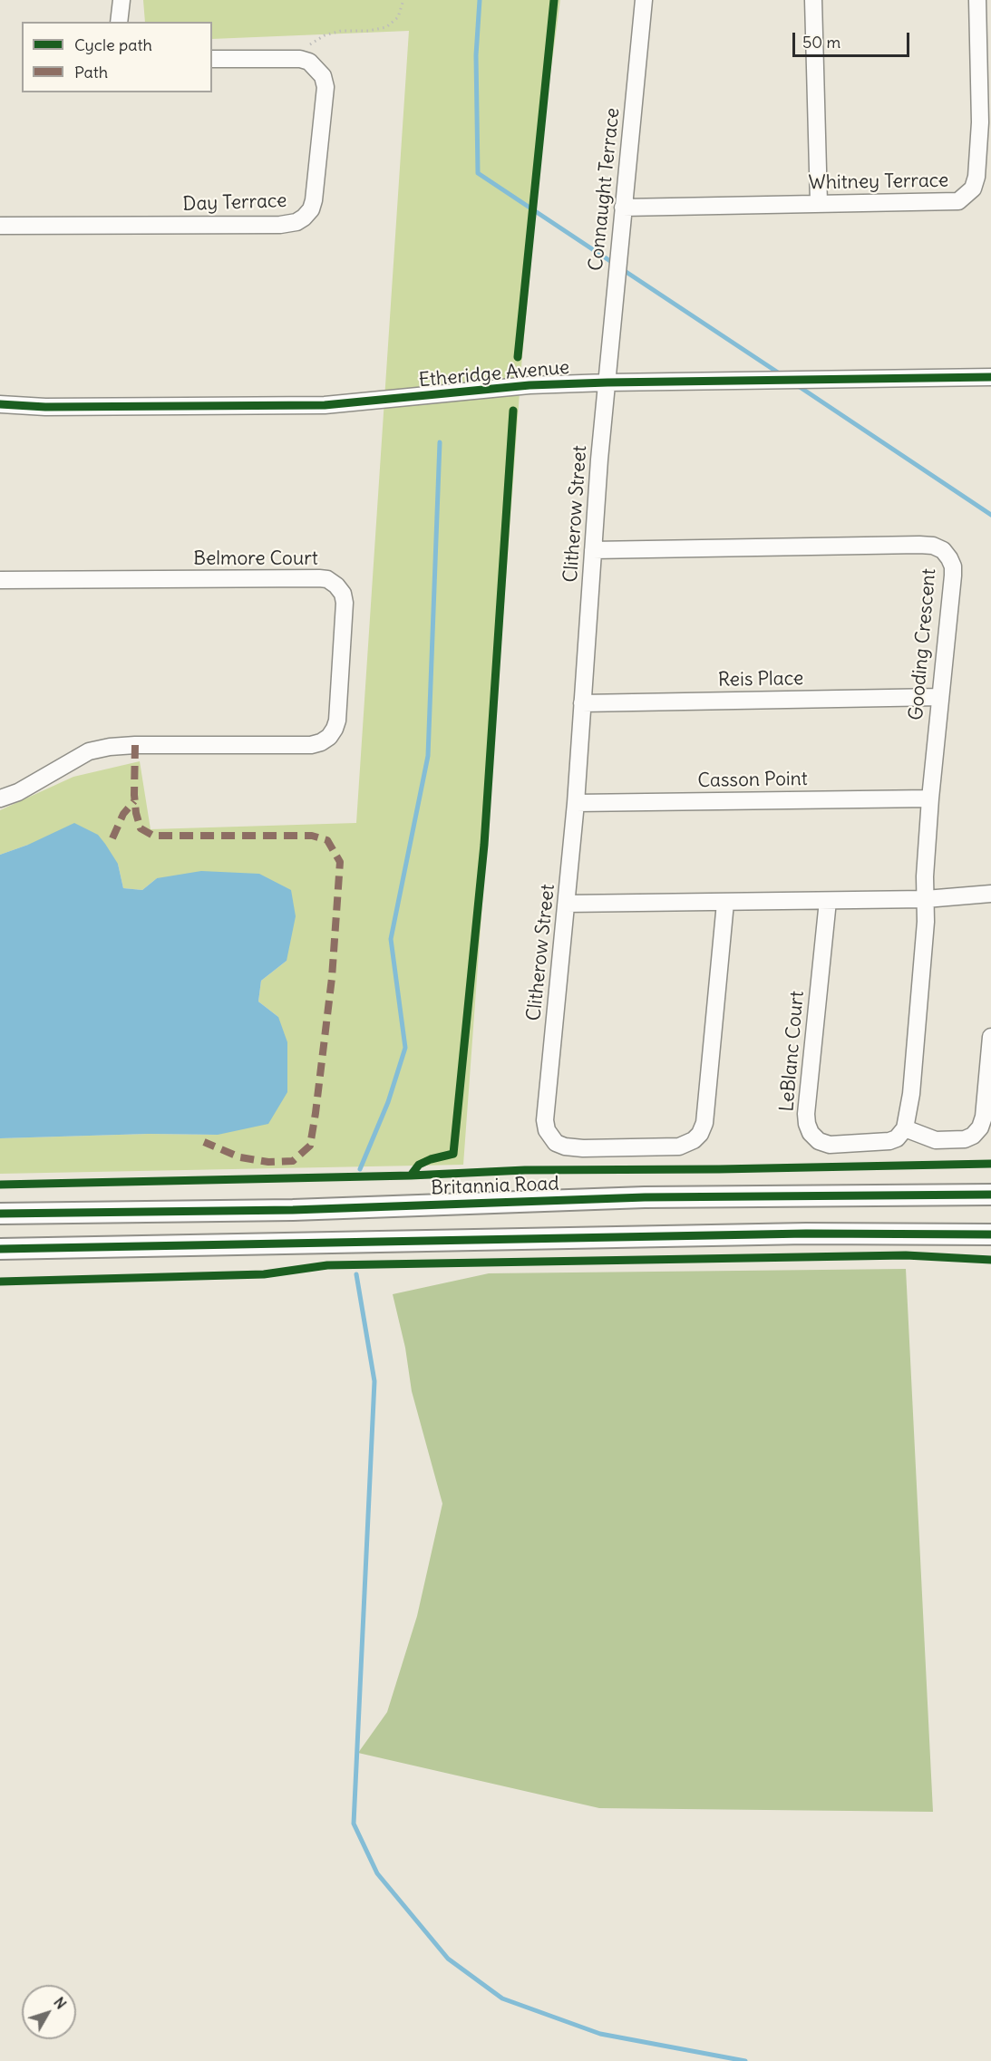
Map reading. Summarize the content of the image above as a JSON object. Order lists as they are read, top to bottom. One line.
{"streets":{"main road":["Britannia Road"],"street":["Whitney Terrace","Connaught Terrace","Day Terrace","Etheridge Avenue","Clitherow Street","Belmore Court","Gooding Crescent","Reis Place","Casson Point","LeBlanc Court"]},"crossings":[["Whitney Terrace","Connaught Terrace"],["Connaught Terrace","Etheridge Avenue"],["Connaught Terrace","Clitherow Street"],["Etheridge Avenue","Clitherow Street"],["Clitherow Street","Gooding Crescent"],["Clitherow Street","Reis Place"],["Clitherow Street","Casson Point"],["Gooding Crescent","Reis Place"],["Gooding Crescent","Casson Point"]],"legend":["Cycle path","Path"],"scale_bar":"50 m","north":"top right"}
